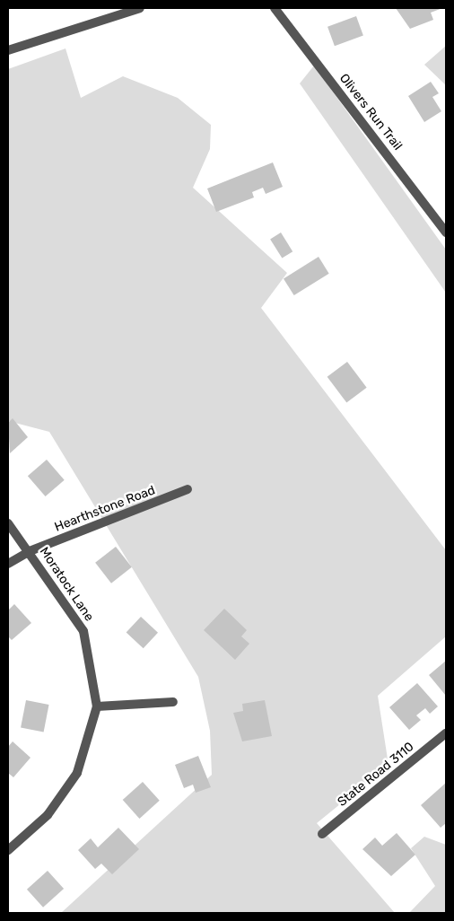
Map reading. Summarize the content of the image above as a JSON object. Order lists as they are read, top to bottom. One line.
{"streets":{"street":["Olivers Run Trail","Hearthstone Road","Moratock Lane","State Road 3110"]},"crossings":[["Hearthstone Road","Moratock Lane"]]}
